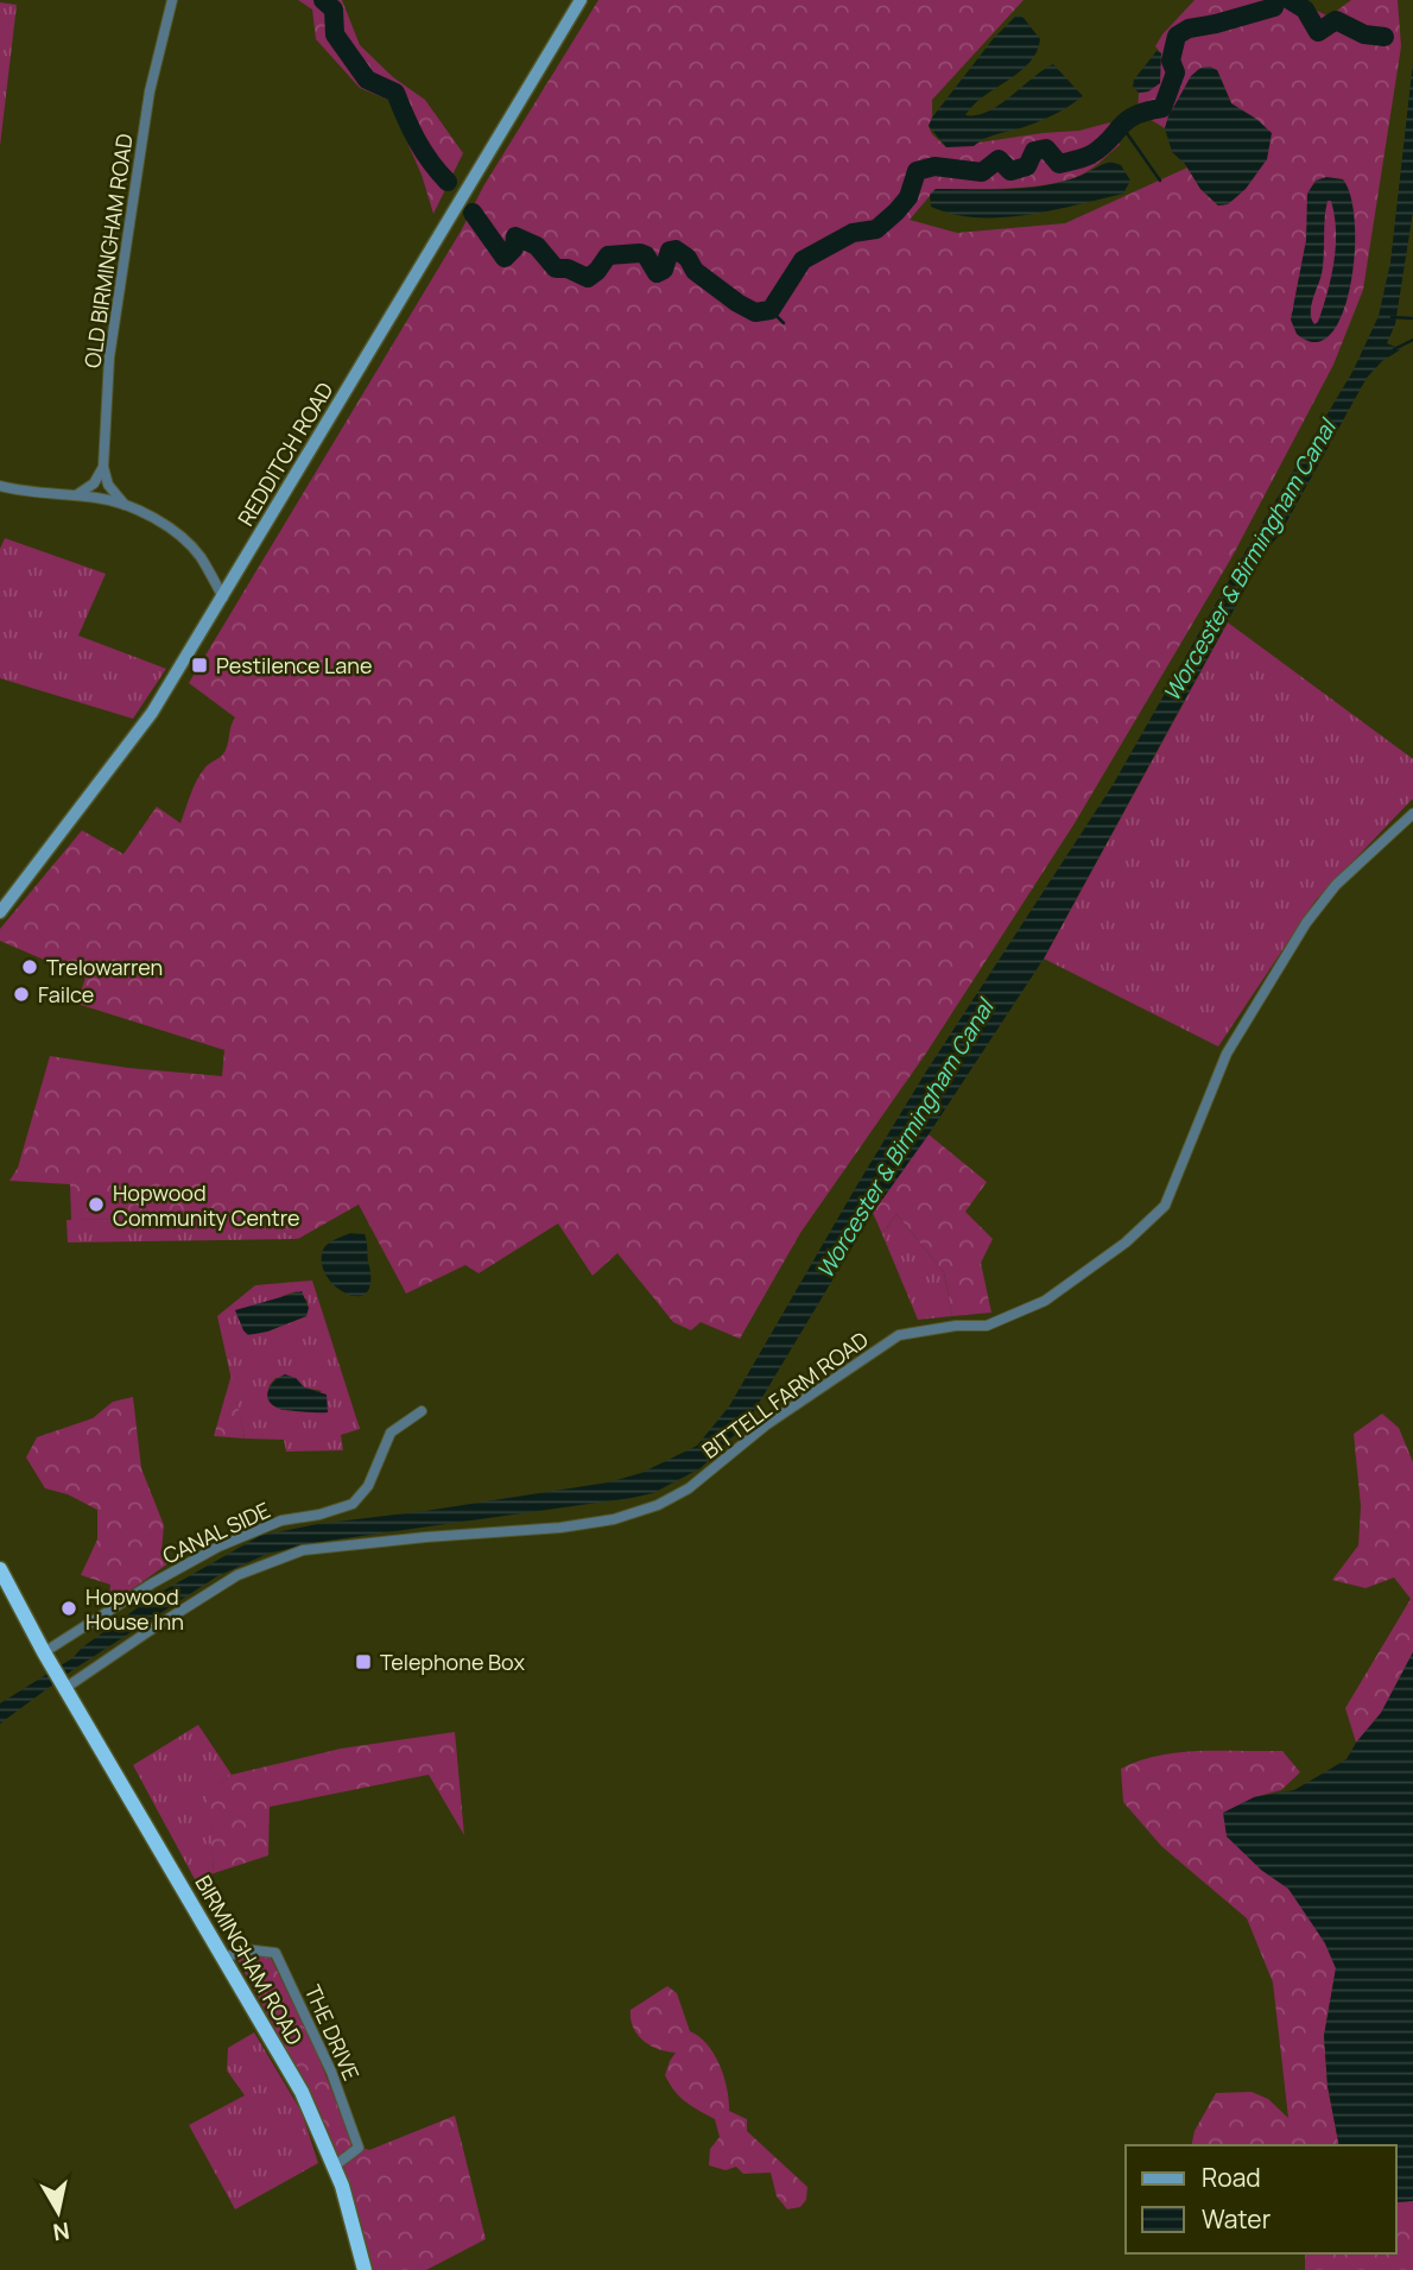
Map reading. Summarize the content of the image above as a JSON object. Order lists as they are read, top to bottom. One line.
{"streets":{"highway":["BIRMINGHAM ROAD"],"main road":["REDDITCH ROAD"],"street":["OLD BIRMINGHAM ROAD","BITTELL FARM ROAD","CANAL SIDE","THE DRIVE"]},"crossings":[["BITTELL FARM ROAD","BIRMINGHAM ROAD"],["BIRMINGHAM ROAD","THE DRIVE"]],"water":["Worcester & Birmingham Canal"],"places":{"transit":["Pestilence Lane","Telephone Box"],"other":["Trelowarren","Failce","Hopwood Community Centre","Hopwood House Inn"]},"legend":["Road","Water"],"north":"bottom"}
